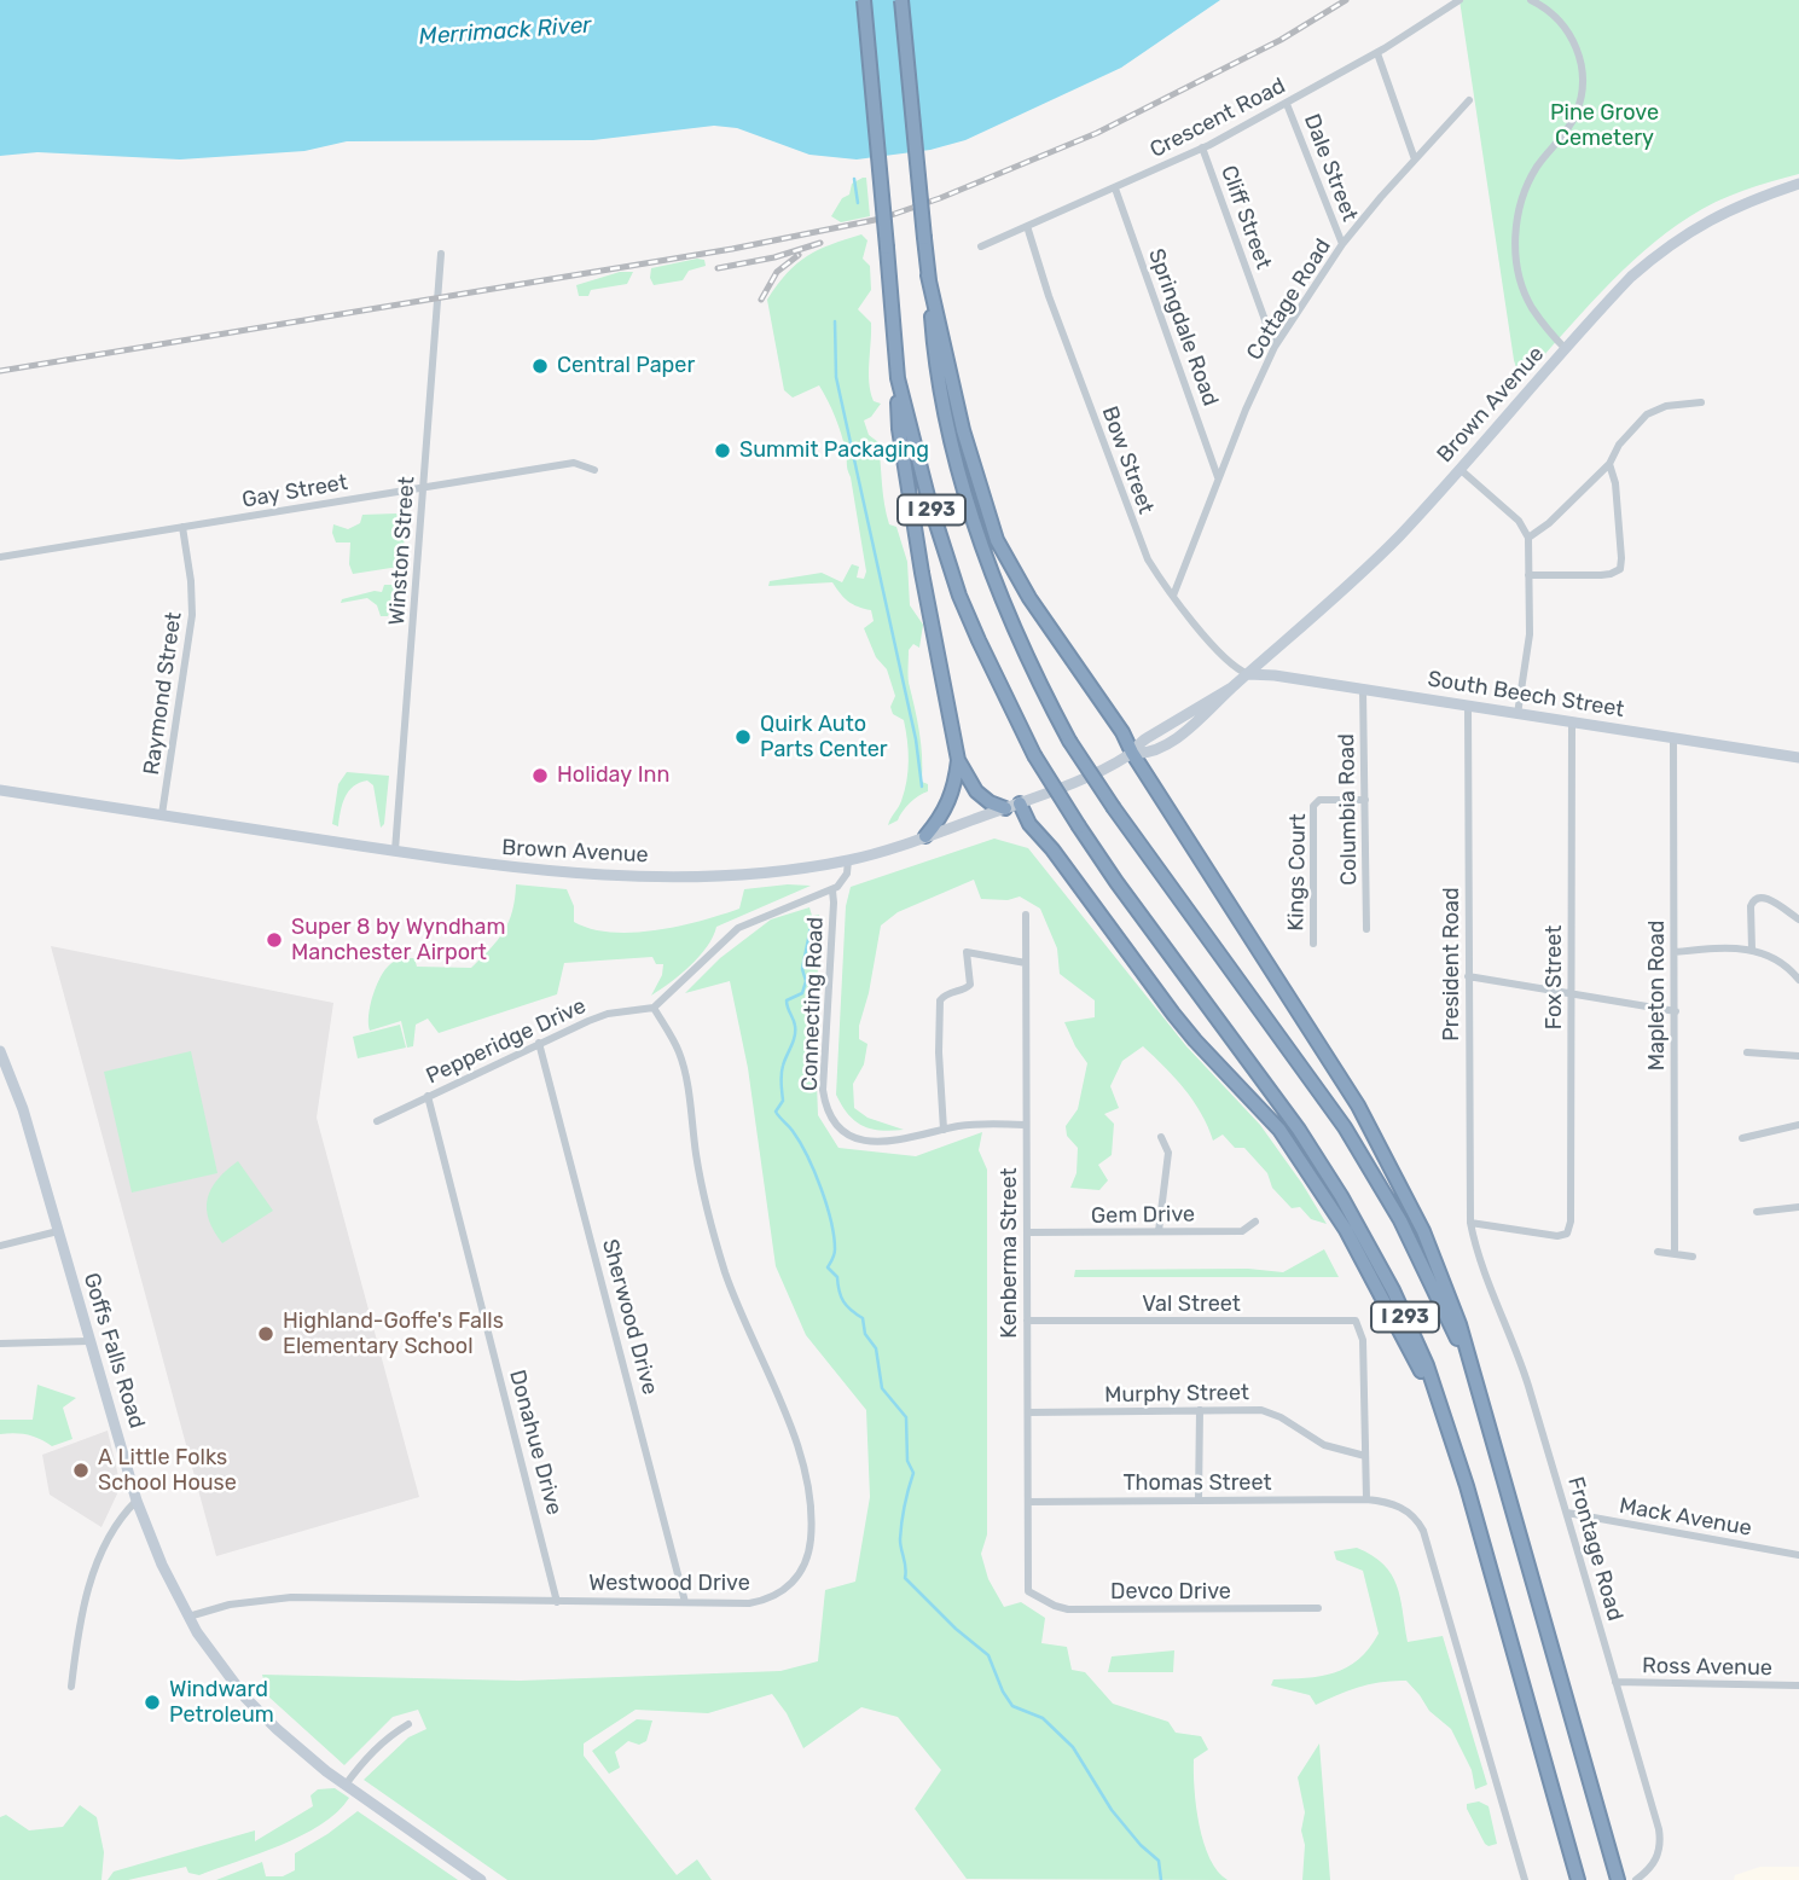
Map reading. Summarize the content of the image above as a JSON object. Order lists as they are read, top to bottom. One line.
{"streets":{"highway":["I 293"],"main road":["Brown Avenue","South Beech Street","Goffs Falls Road"],"street":["Crescent Road","Dale Street","Cliff Street","Cottage Road","Springdale Road","Bow Street","Gay Street","Winston Street","Raymond Street","Columbia Road","Kings Court","President Road","Fox Street","Mapleton Road","Connecting Road","Pepperidge Drive","Gem Drive","Kenberma Street","Val Street","Sherwood Drive","Murphy Street","Donahue Drive","Thomas Street","Mack Avenue","Frontage Road","Westwood Drive","Devco Drive","Ross Avenue"]},"crossings":[["Crescent Road","Dale Street"],["Crescent Road","Cliff Street"],["Crescent Road","Springdale Road"],["Crescent Road","Bow Street"],["Dale Street","Cottage Road"],["Cliff Street","Cottage Road"],["Cottage Road","Springdale Road"],["Cottage Road","Bow Street"],["Brown Avenue","Bow Street"],["Brown Avenue","Winston Street"],["Brown Avenue","Raymond Street"],["Brown Avenue","South Beech Street"],["Bow Street","South Beech Street"],["Gay Street","Winston Street"],["Gay Street","Raymond Street"],["South Beech Street","Columbia Road"],["South Beech Street","President Road"],["South Beech Street","Fox Street"],["South Beech Street","Mapleton Road"],["Columbia Road","Kings Court"],["President Road","Fox Street"],["President Road","Frontage Road"],["Fox Street","Frontage Road"],["Connecting Road","Kenberma Street"],["Pepperidge Drive","Sherwood Drive"],["Pepperidge Drive","Donahue Drive"],["Pepperidge Drive","Westwood Drive"],["Gem Drive","Kenberma Street"],["Kenberma Street","Val Street"],["Kenberma Street","Murphy Street"],["Kenberma Street","Thomas Street"],["Kenberma Street","Devco Drive"],["Val Street","Murphy Street"],["Sherwood Drive","Westwood Drive"],["Goffs Falls Road","Westwood Drive"],["Donahue Drive","Westwood Drive"],["Mack Avenue","Frontage Road"],["Frontage Road","Ross Avenue"]],"water":["Merrimack River"],"parks":["Pine Grove Cemetery"],"places":["Central Paper","Summit Packaging","Quirk Auto Parts Center","Holiday Inn","Super 8 by Wyndham Manchester Airport","Highland-Goffe's Falls Elementary School","A Little Folks School House","Windward Petroleum"]}
